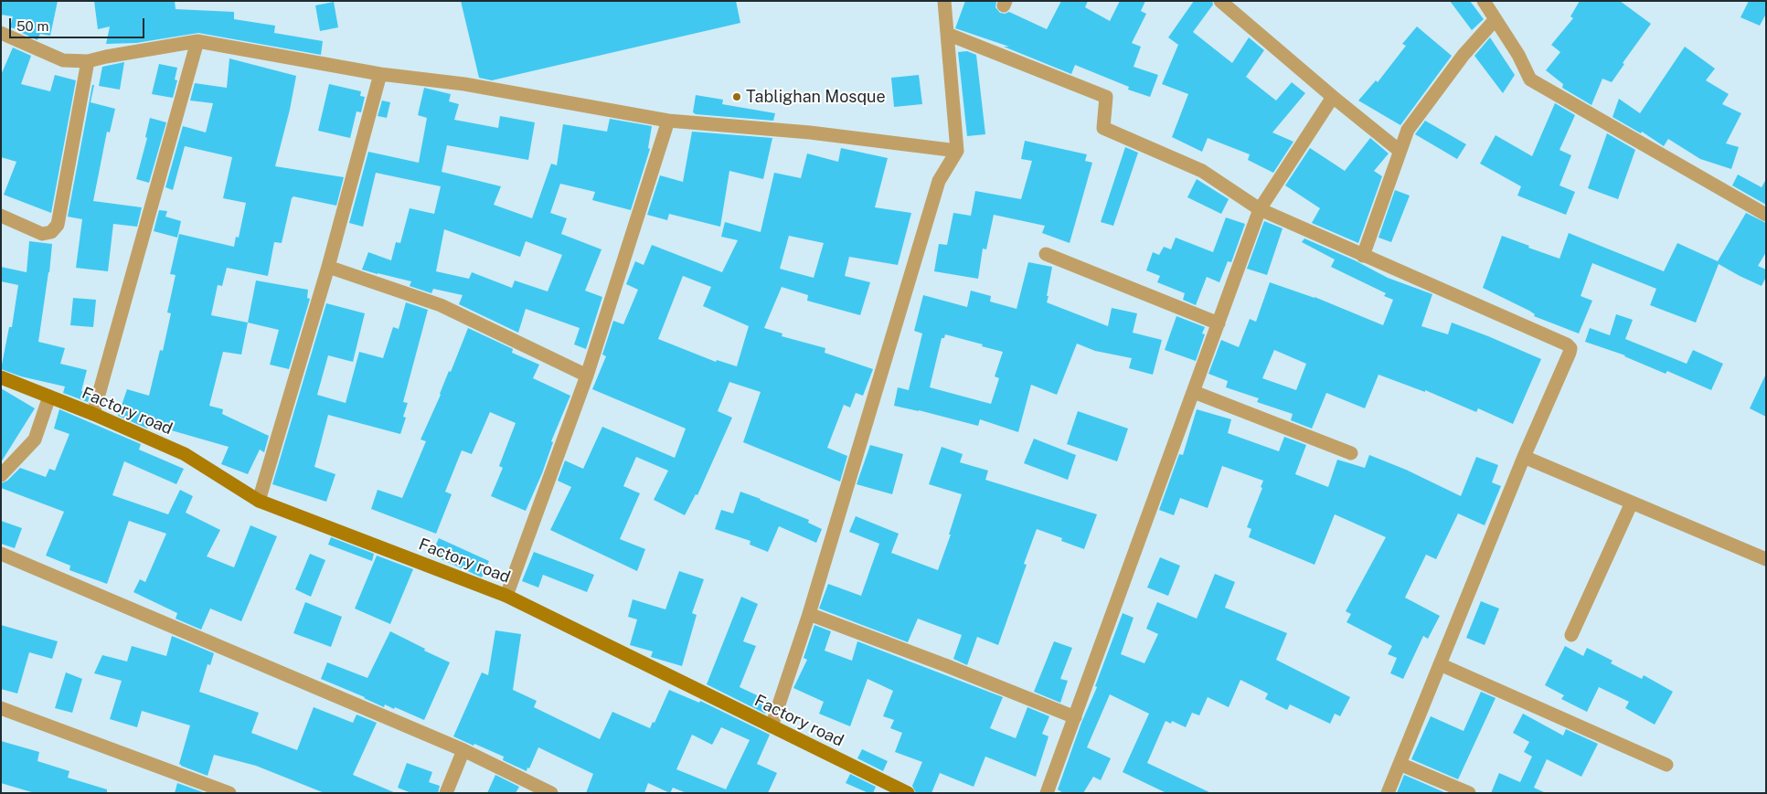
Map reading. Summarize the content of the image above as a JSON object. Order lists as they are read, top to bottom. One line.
{"streets":{"street":["Factory road"]},"places":["Tablighan Mosque"],"scale_bar":"50 m"}
